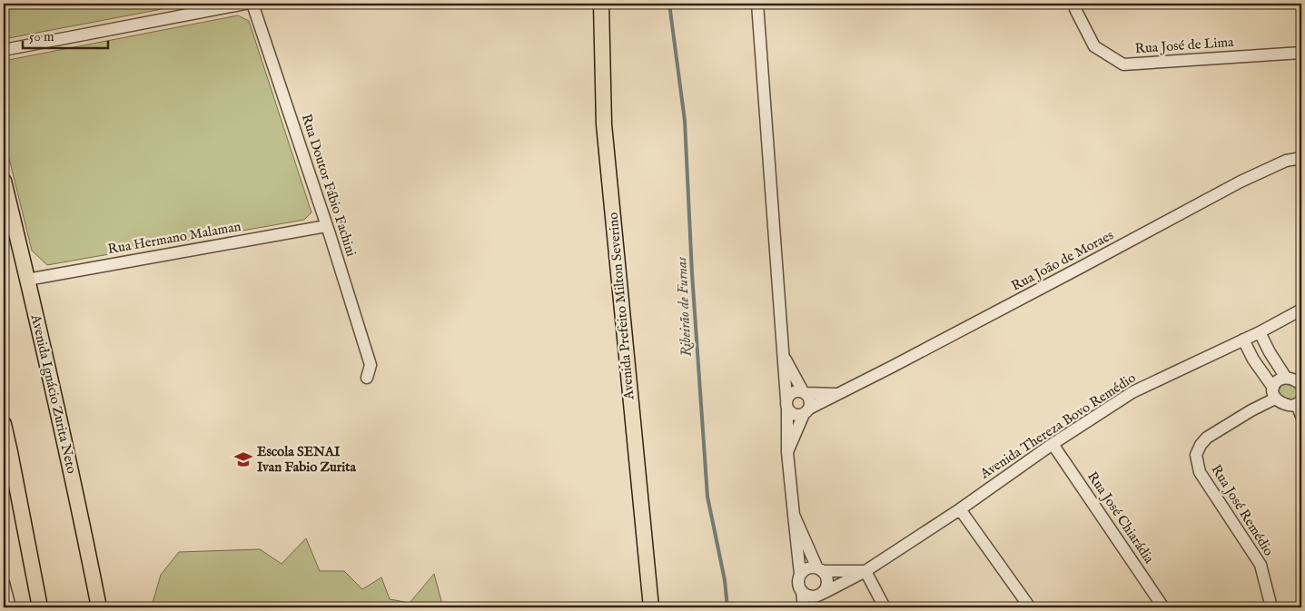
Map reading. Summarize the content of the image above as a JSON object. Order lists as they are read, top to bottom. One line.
{"streets":{"main road":["Avenida Prefeito Milton Severino","Avenida Ignácio Zurita Neto"],"street":["Rua José de Lima","Rua Doutor Fábio Fachini","Rua Hermano Malaman","Rua João de Moraes","Avenida Thereza Bovo Remédio","Rua José Remédio","Rua José Chiarádia"]},"crossings":[["Rua Doutor Fábio Fachini","Rua Hermano Malaman"],["Rua Hermano Malaman","Avenida Ignácio Zurita Neto"],["Avenida Thereza Bovo Remédio","Rua José Chiarádia"]],"water":["Ribeirão de Furnas"],"places":{"school or university":["Escola SENAI Ivan Fabio Zurita"]},"scale_bar":"50 m"}
